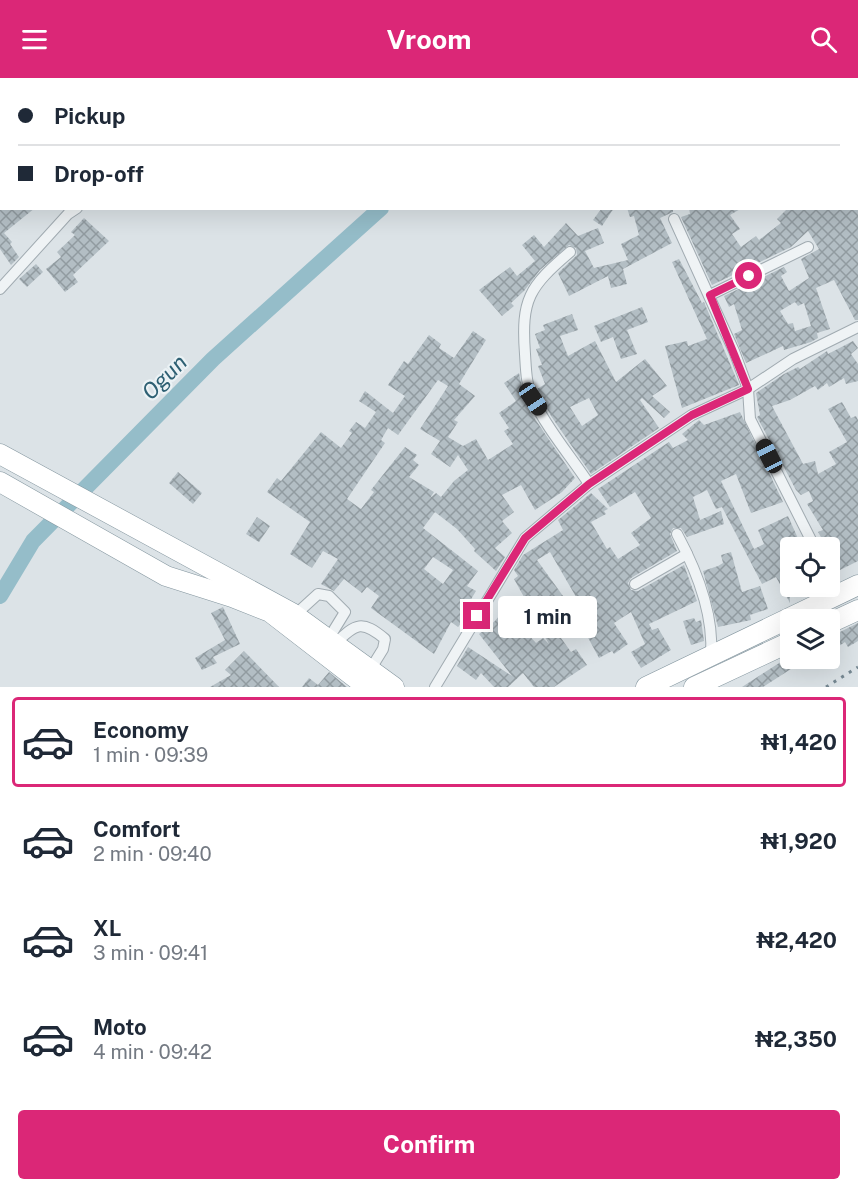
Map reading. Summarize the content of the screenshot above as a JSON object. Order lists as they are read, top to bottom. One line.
{"water":["Ogun"],"page":{"header":"Vroom","banner":["Pickup","Drop-off"],"bubble":"1 min","list":[{"name":"Economy","note":"1 min · 09:39","value":"₦1,420"},{"name":"Comfort","note":"2 min · 09:40","value":"₦1,920"},{"name":"XL","note":"3 min · 09:41","value":"₦2,420"},{"name":"Moto","note":"4 min · 09:42","value":"₦2,350"}],"buttons":"Confirm"}}
